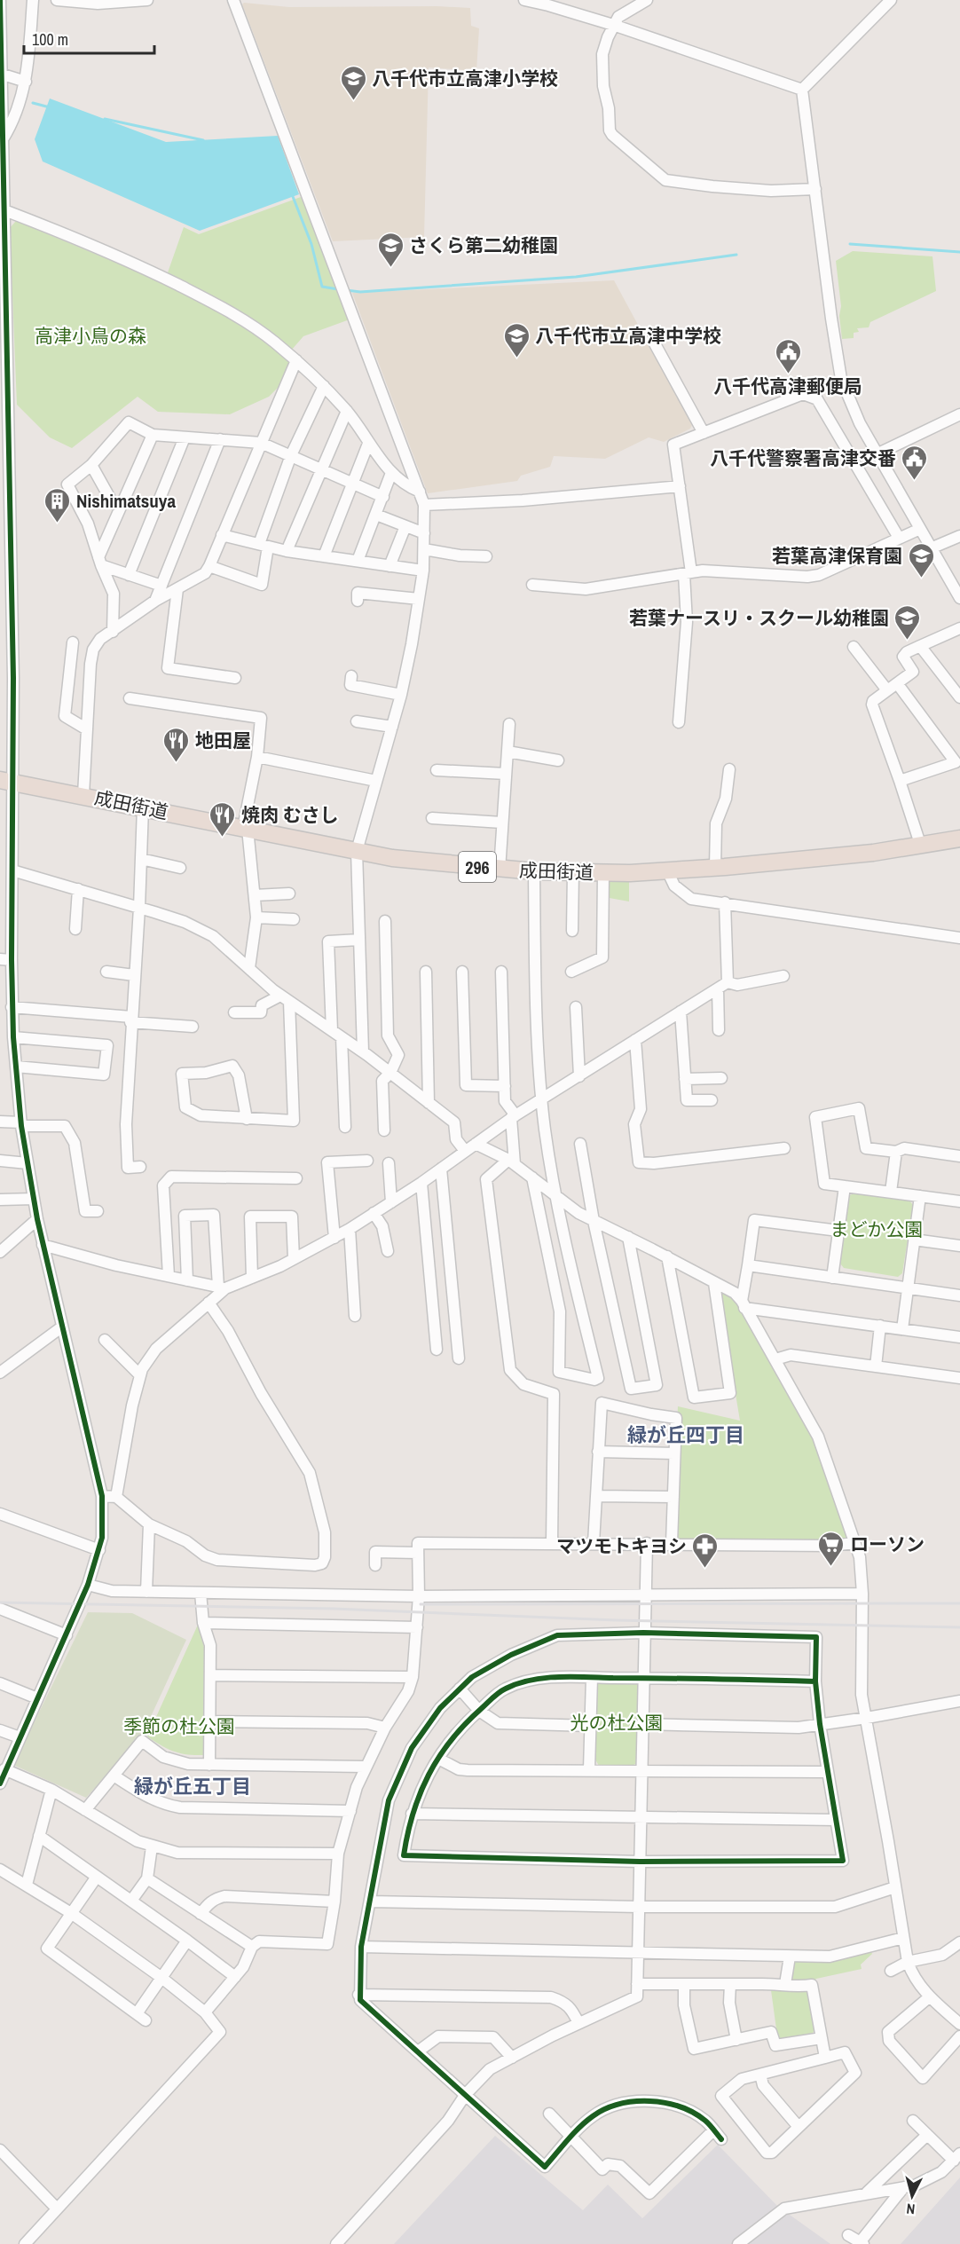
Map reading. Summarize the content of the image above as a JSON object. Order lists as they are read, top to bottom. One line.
{"streets":{"highway":["成田街道","296"]},"districts":["緑が丘四丁目","緑が丘五丁目"],"parks":["高津小鳥の森","まどか公園","光の杜公園","季節の杜公園"],"places":{"school or university":["八千代市立高津小学校","さくら第二幼稚園","八千代市立高津中学校","若葉高津保育園","若葉ナースリ・スクール幼稚園"],"public building":["八千代高津郵便局","八千代警察署高津交番"],"building":["Nishimatsuya"],"restaurant":["地田屋","焼肉 むさし"],"supermarket":["ローソン"],"pharmacy":["マツモトキヨシ"]},"scale_bar":"100 m","north":"bottom"}
